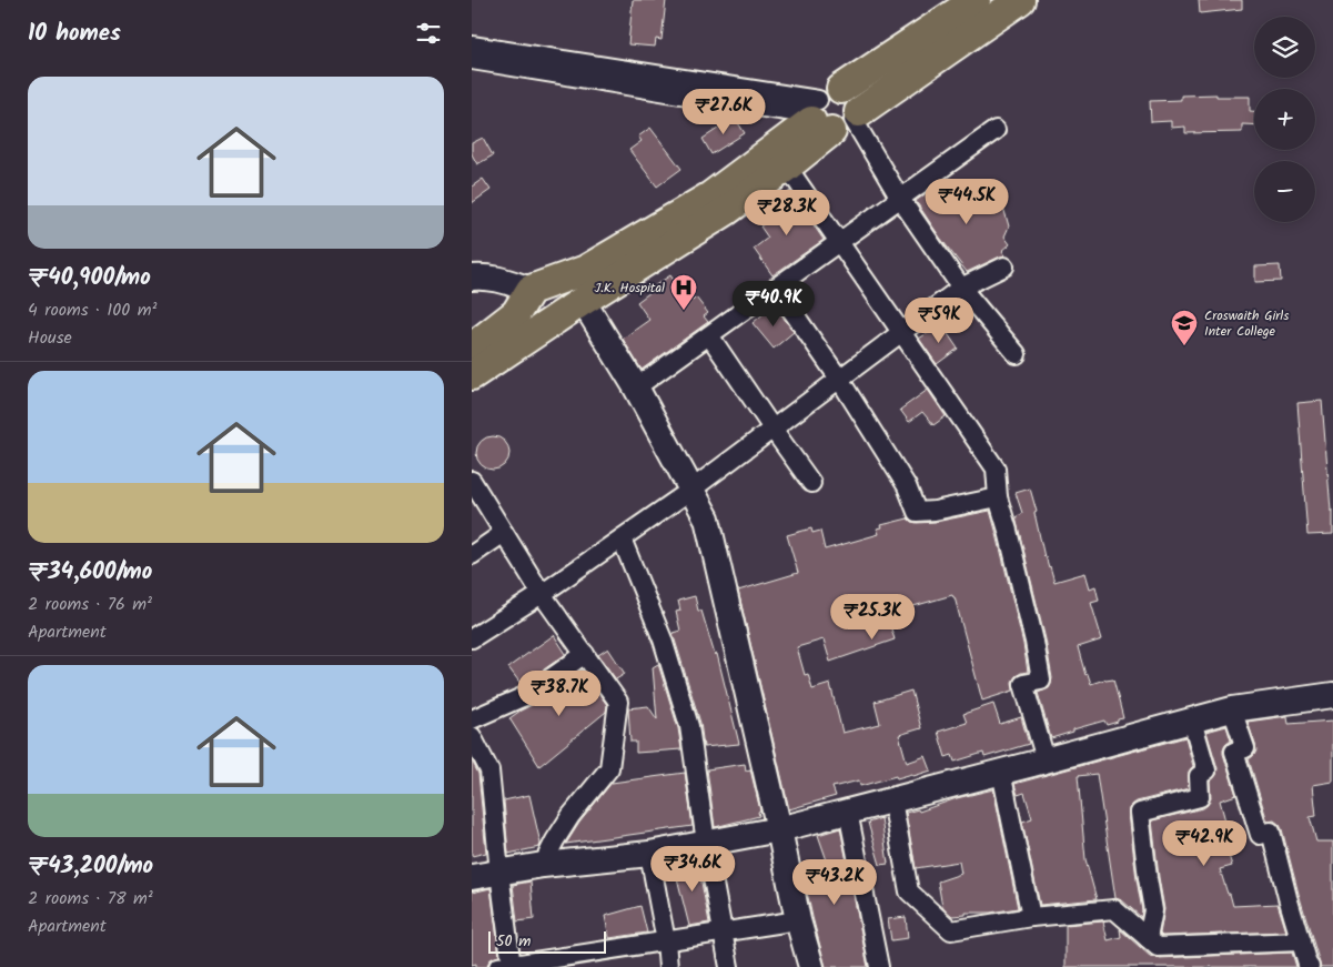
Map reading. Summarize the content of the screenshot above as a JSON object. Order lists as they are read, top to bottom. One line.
{"places":{"hospital":["J.K. Hospital"],"school or university":["Croswaith Girls Inter College"]},"scale_bar":"50 m","page":{"heading":"10 homes","map_buttons":["+","−"],"list":[{"name":"₹40,900/mo","note":"4 rooms · 100 m² · House"},{"name":"₹34,600/mo","note":"2 rooms · 76 m² · Apartment"},{"name":"₹43,200/mo","note":"2 rooms · 78 m² · Apartment"}],"price":["₹27.6K","₹44.5K","₹28.3K","₹40.9K","₹59K","₹25.3K","₹38.7K","₹42.9K","₹34.6K","₹43.2K"],"scale":"50 m"}}
